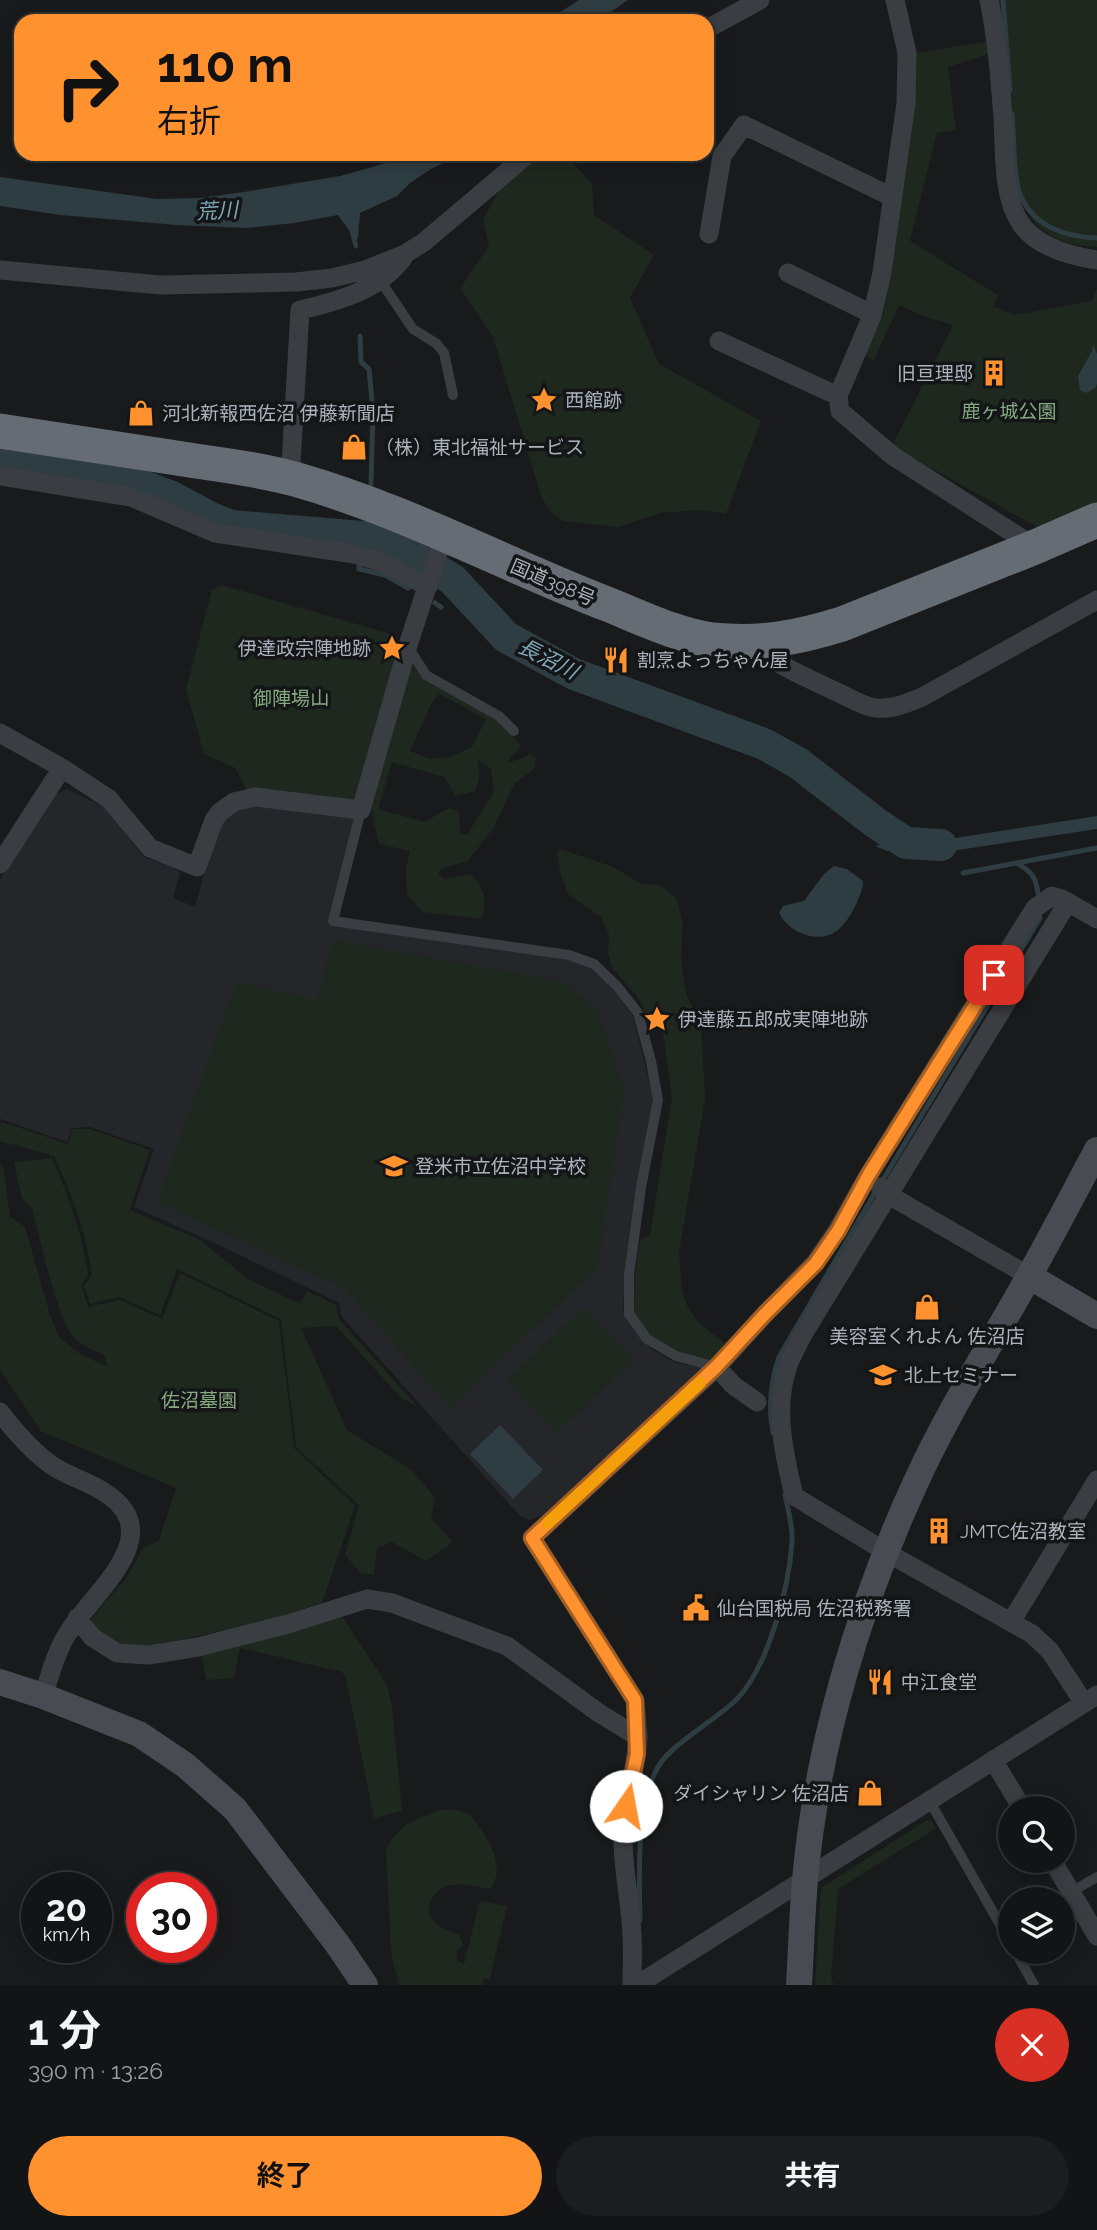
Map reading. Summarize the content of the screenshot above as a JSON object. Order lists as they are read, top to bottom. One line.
{"streets":{"highway":["国道398号"]},"water":["荒川","長沼川"],"parks":["鹿ヶ城公園","御陣場山","佐沼墓園"],"places":{"building":["旧亘理邸","JMTC佐沼教室"],"place":["西館跡","伊達政宗陣地跡","伊達藤五郎成実陣地跡"],"shop":["河北新報西佐沼 伊藤新聞店","（株）東北福祉サービス","美容室くれよん 佐沼店","ダイシャリン 佐沼店"],"restaurant":["割烹よっちゃん屋","中江食堂"],"school or university":["登米市立佐沼中学校","北上セミナー"],"public building":["仙台国税局 佐沼税務署"]},"page":{"turn":["110 m","右折"],"speed":"20 km/h","limit":"30","heading":["1 分","390 m · 13:26"],"buttons":["終了","共有"]}}
